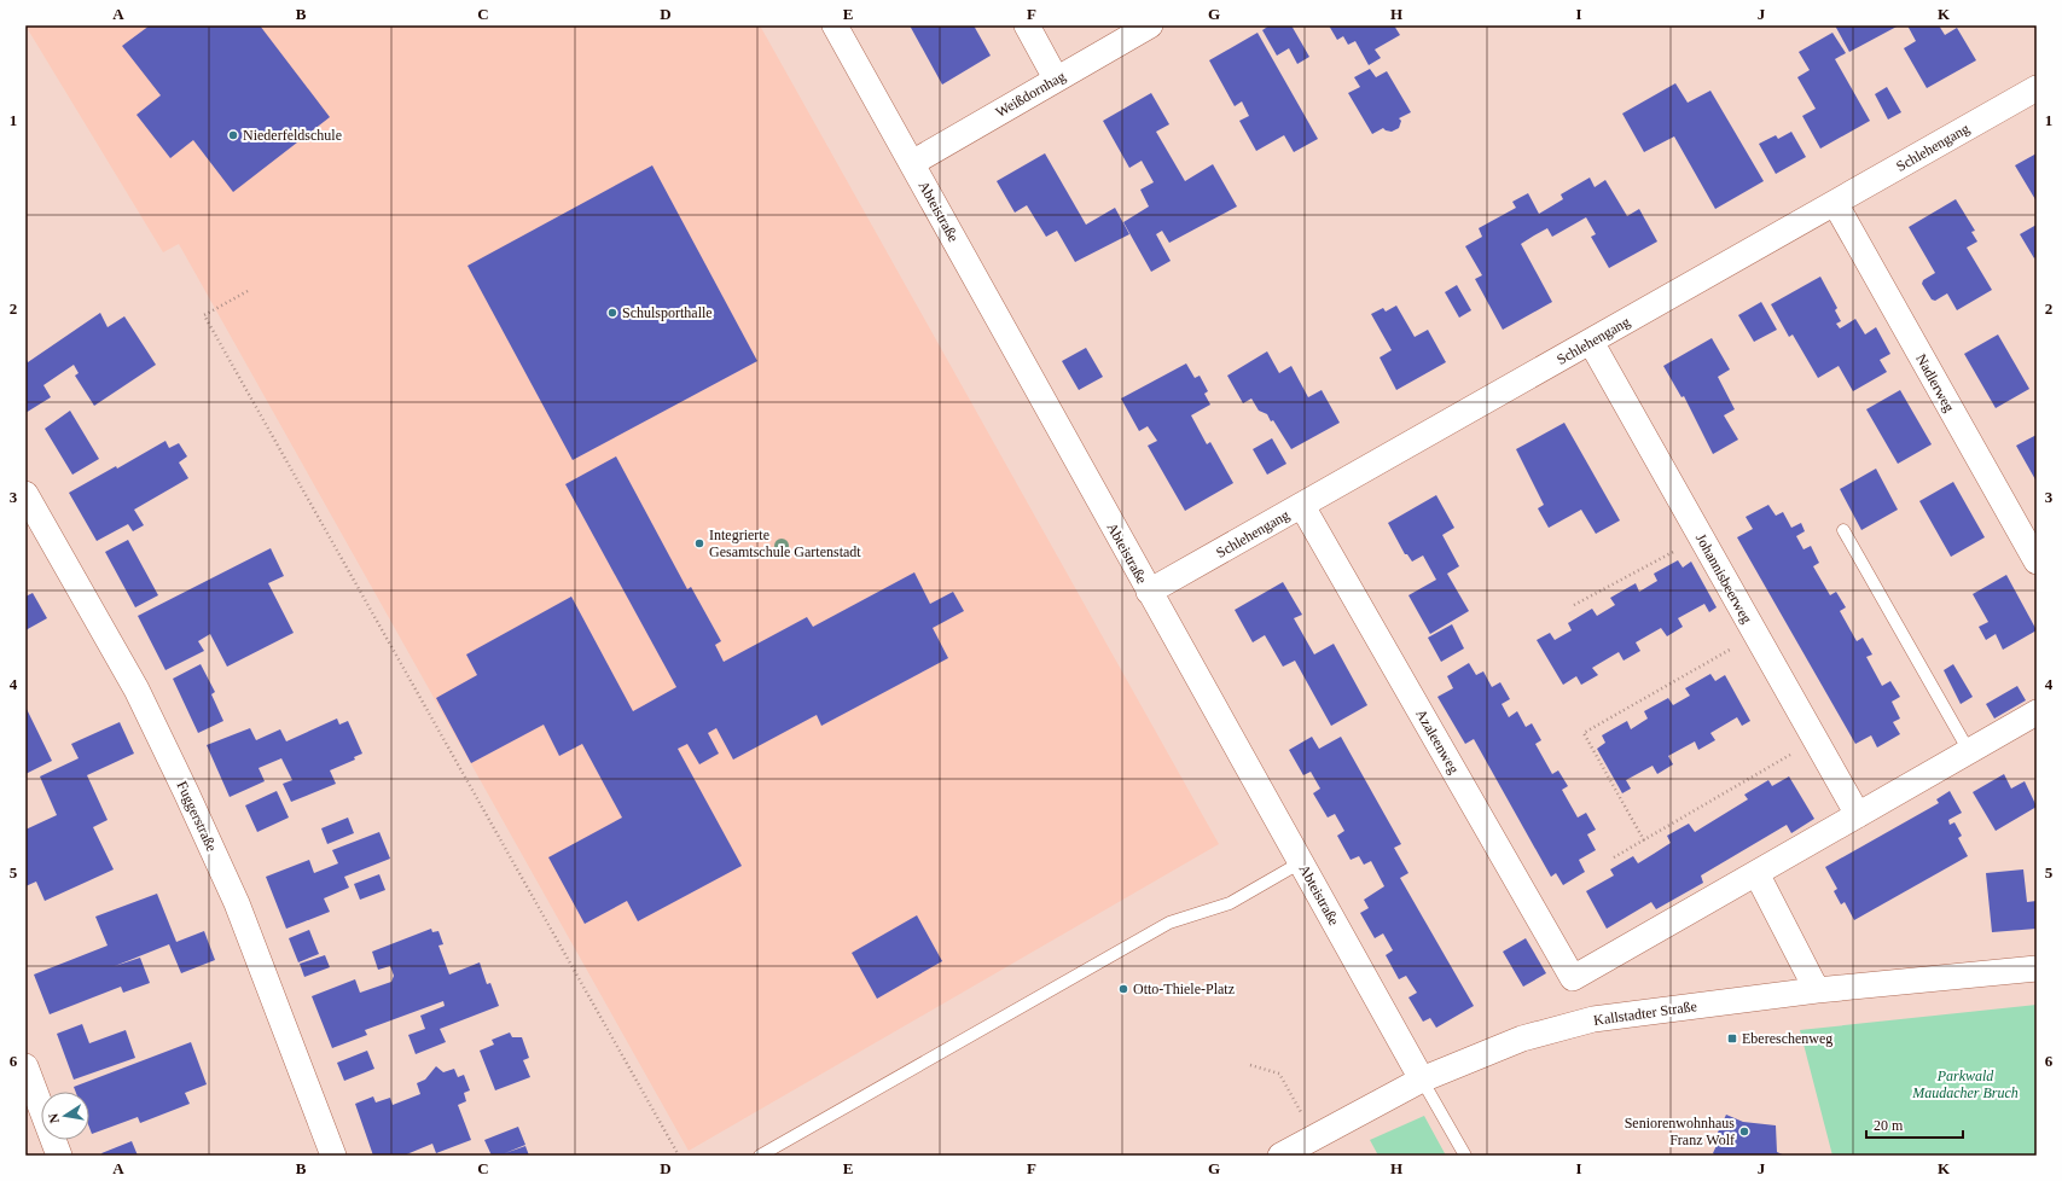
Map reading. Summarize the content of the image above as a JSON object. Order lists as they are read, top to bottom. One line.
{"streets":{"street":["Weißdornhag","Schlehengang","Abteistraße","Nadlerweg","Johannisbeerweg","Azaleenweg","Fuggerstraße","Kallstadter Straße"]},"crossings":[["Weißdornhag","Abteistraße"],["Schlehengang","Abteistraße"],["Schlehengang","Nadlerweg"],["Schlehengang","Johannisbeerweg"],["Schlehengang","Azaleenweg"],["Abteistraße","Kallstadter Straße"]],"parks":["Parkwald Maudacher Bruch"],"places":{"other":["Niederfeldschule","Schulsporthalle","Integrierte Gesamtschule Gartenstadt","Otto-Thiele-Platz","Seniorenwohnhaus Franz Wolf"],"transit":["Ebereschenweg"]},"scale_bar":"20 m","north":"left","grid":{"columns":["A","B","C","D","E","F","G","H","I","J","K"],"rows":["1","2","3","4","5","6"]}}
